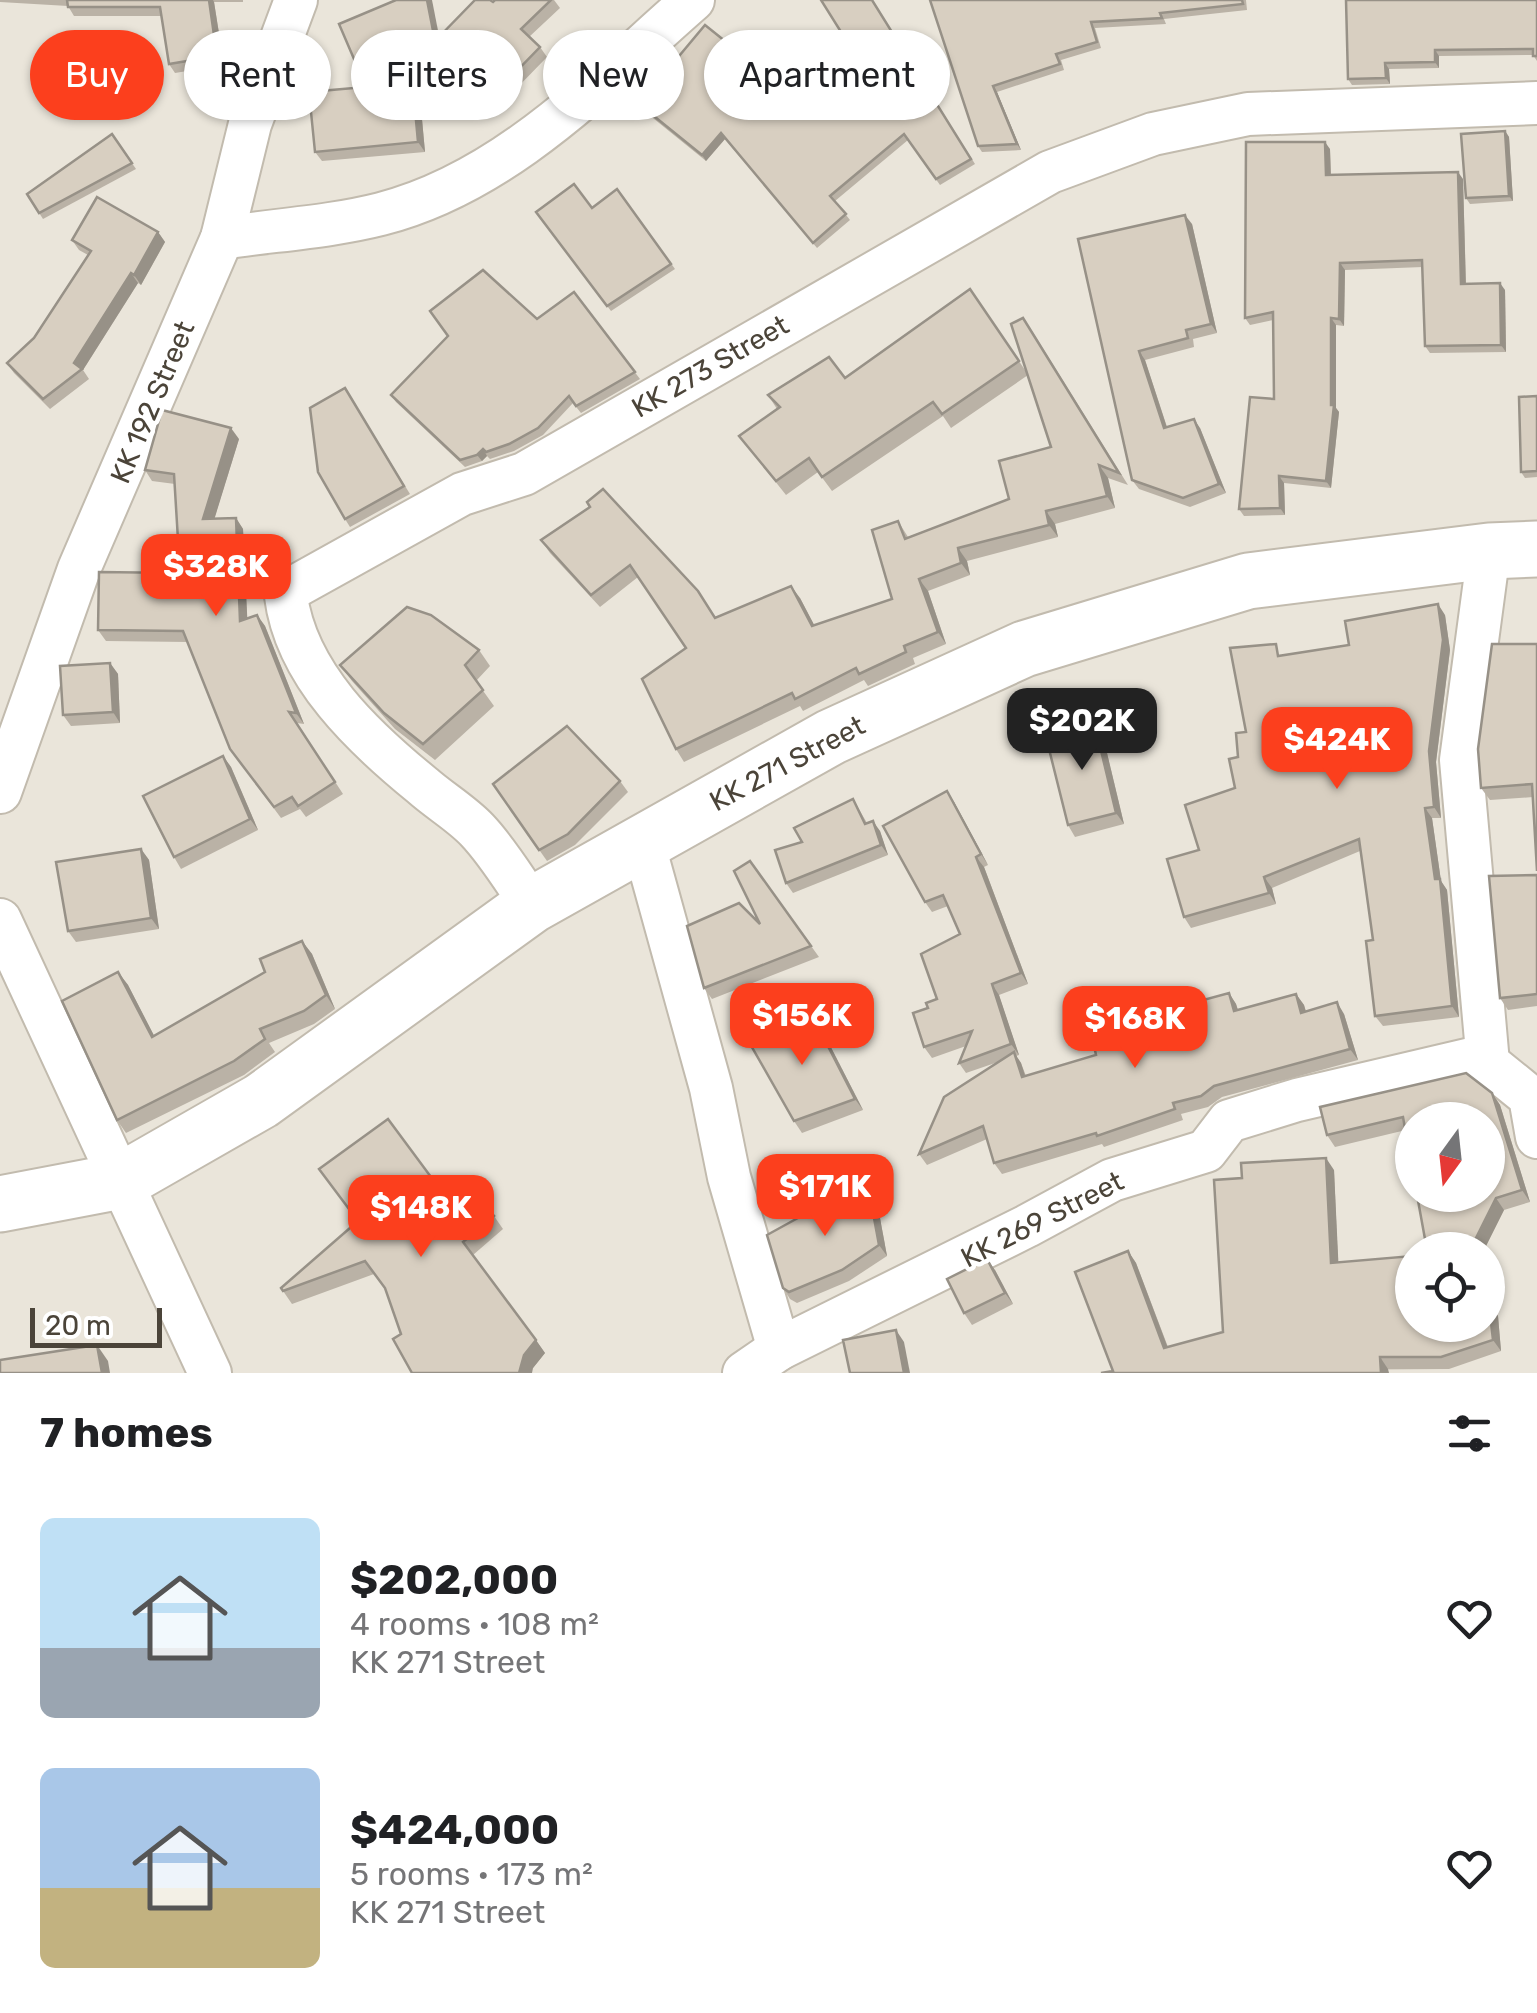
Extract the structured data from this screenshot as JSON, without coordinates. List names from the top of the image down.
{
  "streets": {
    "street": [
      "KK 273 Street",
      "KK 192 Street",
      "KK 271 Street",
      "KK 269 Street"
    ]
  },
  "crossings": [
    ["KK 273 Street", "KK 271 Street"]
  ],
  "scale_bar": "20 m",
  "north": "bottom",
  "page": {
    "chip": [
      "Buy",
      "Rent",
      "Filters",
      "New",
      "Apartment"
    ],
    "price": [
      "$328K",
      "$202K",
      "$424K",
      "$156K",
      "$168K",
      "$171K",
      "$148K"
    ],
    "scale": "20 m",
    "heading": "7 homes",
    "list": [
      {
        "name": "$202,000",
        "note": "4 rooms · 108 m² · KK 271 Street"
      },
      {
        "name": "$424,000",
        "note": "5 rooms · 173 m² · KK 271 Street"
      }
    ]
  }
}
